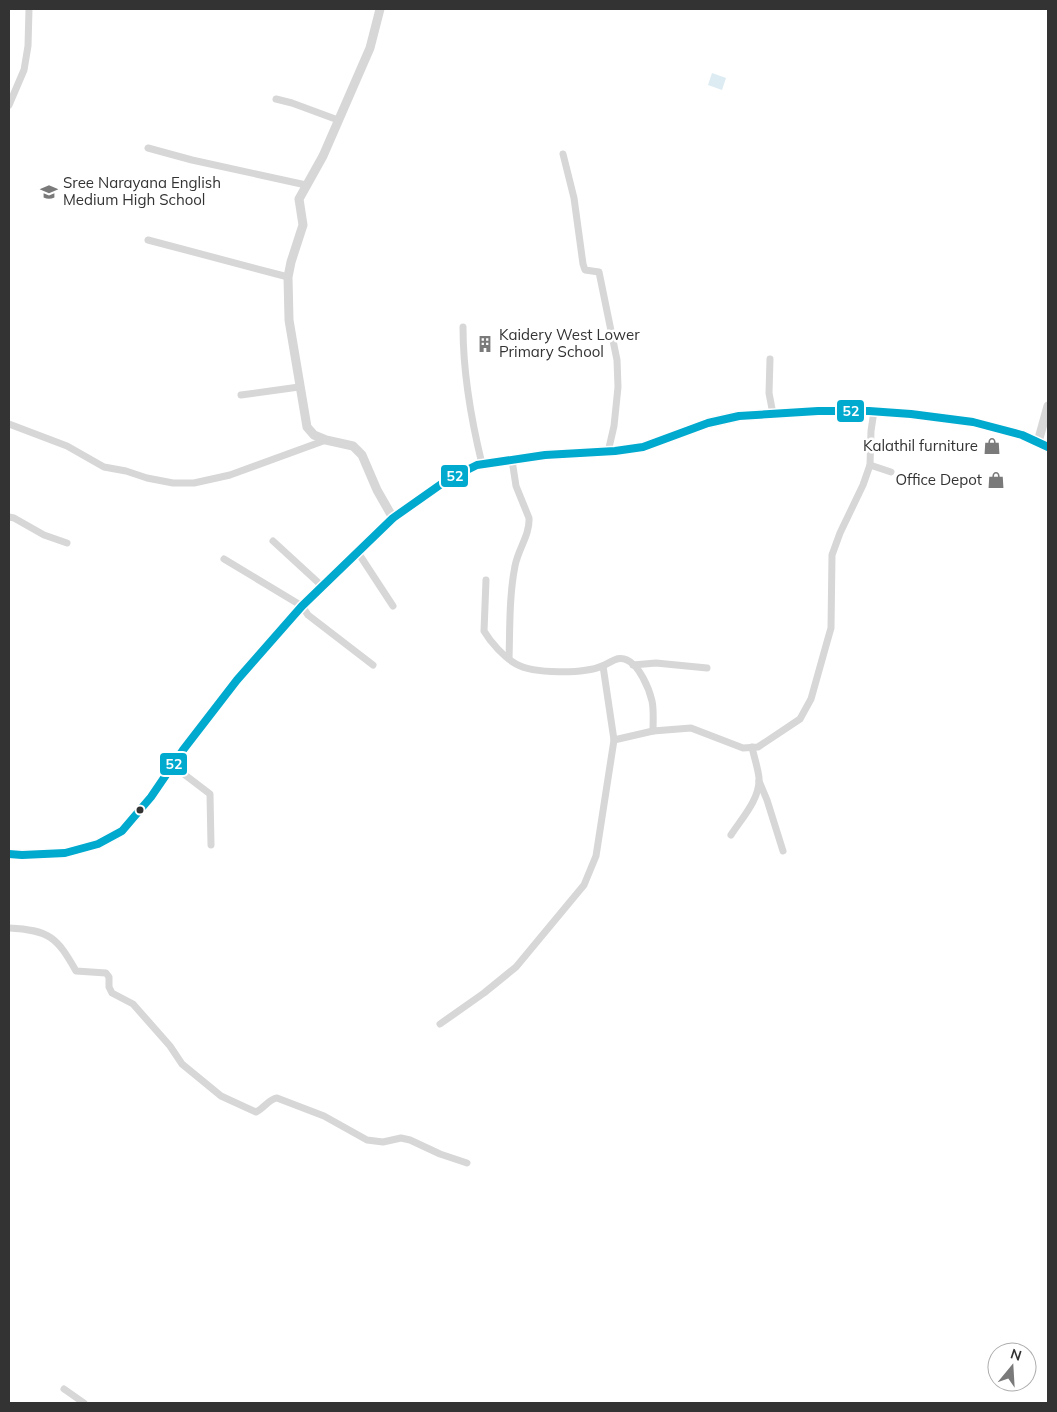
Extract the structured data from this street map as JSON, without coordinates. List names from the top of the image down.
{
  "places": {
    "school or university": ["Sree Narayana English Medium High School"],
    "building": ["Kaidery West Lower Primary School"],
    "shop": ["Kalathil furniture", "Office Depot"]
  },
  "lines": ["transit line 52"],
  "north": "top"
}
